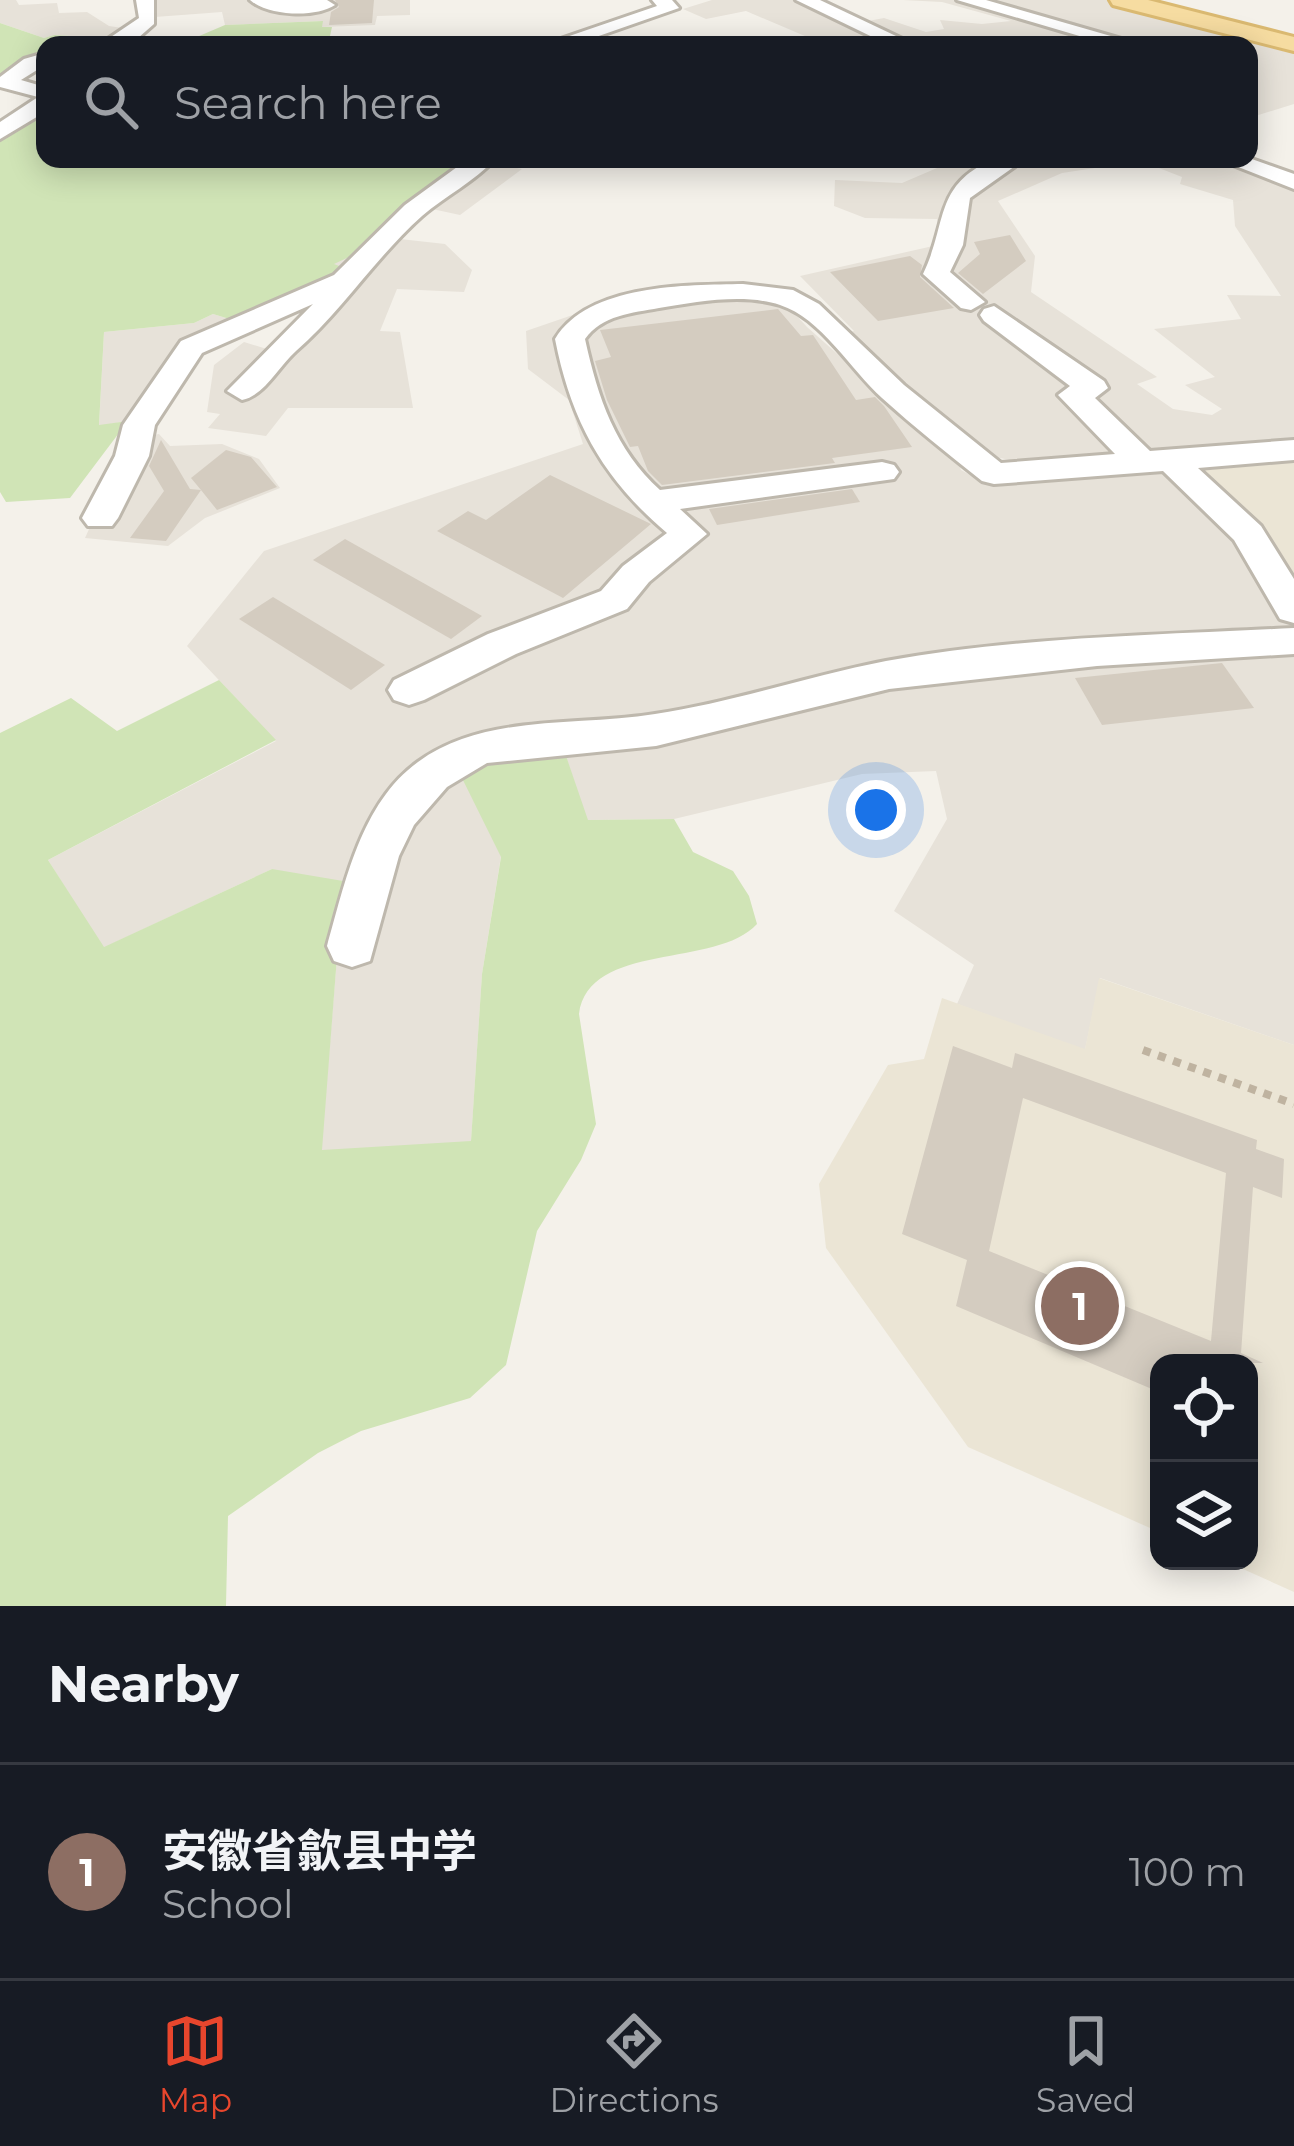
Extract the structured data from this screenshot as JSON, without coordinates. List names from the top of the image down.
{
  "page": {
    "search": "Search here",
    "pins": "1",
    "heading": "Nearby",
    "list": [
      {
        "mark": "1",
        "name": "安徽省歙县中学",
        "note": "School",
        "value": "100 m"
      }
    ],
    "nav": ["Map", "Directions", "Saved"]
  }
}
